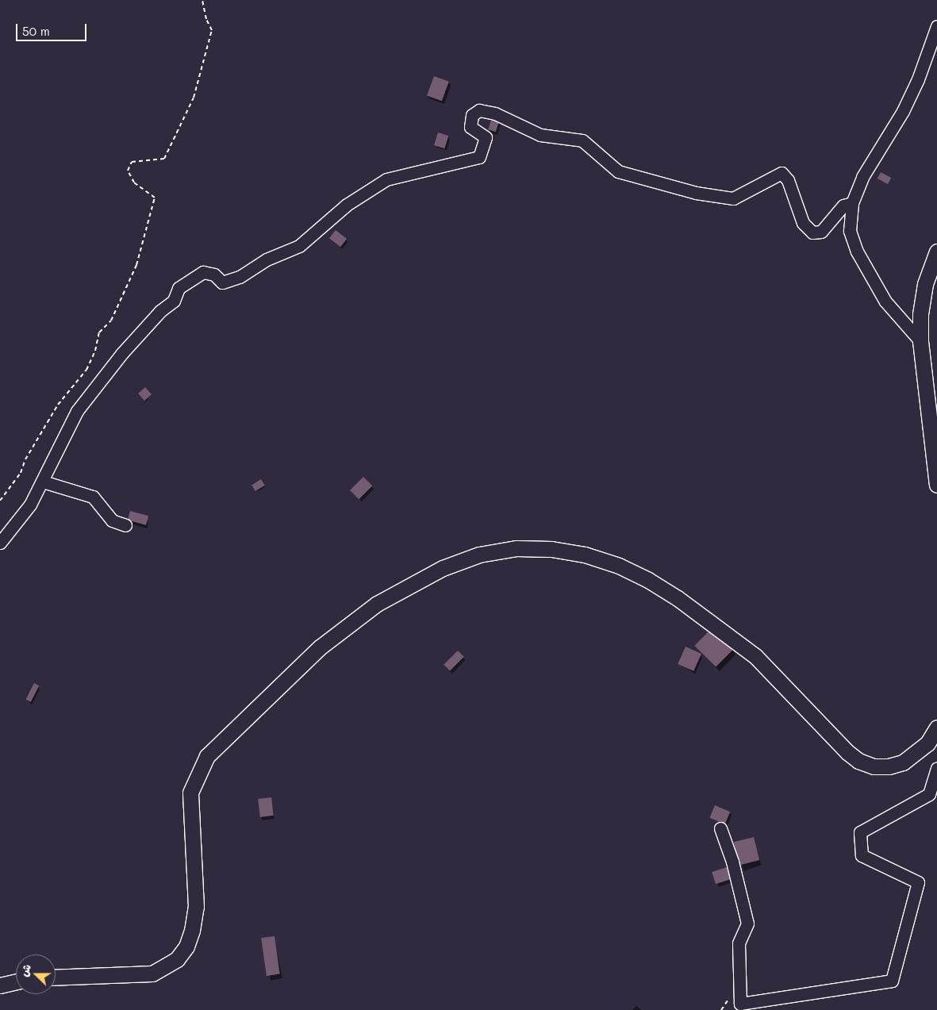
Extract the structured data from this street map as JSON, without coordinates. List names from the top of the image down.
{
  "scale_bar": "50 m",
  "north": "left"
}
